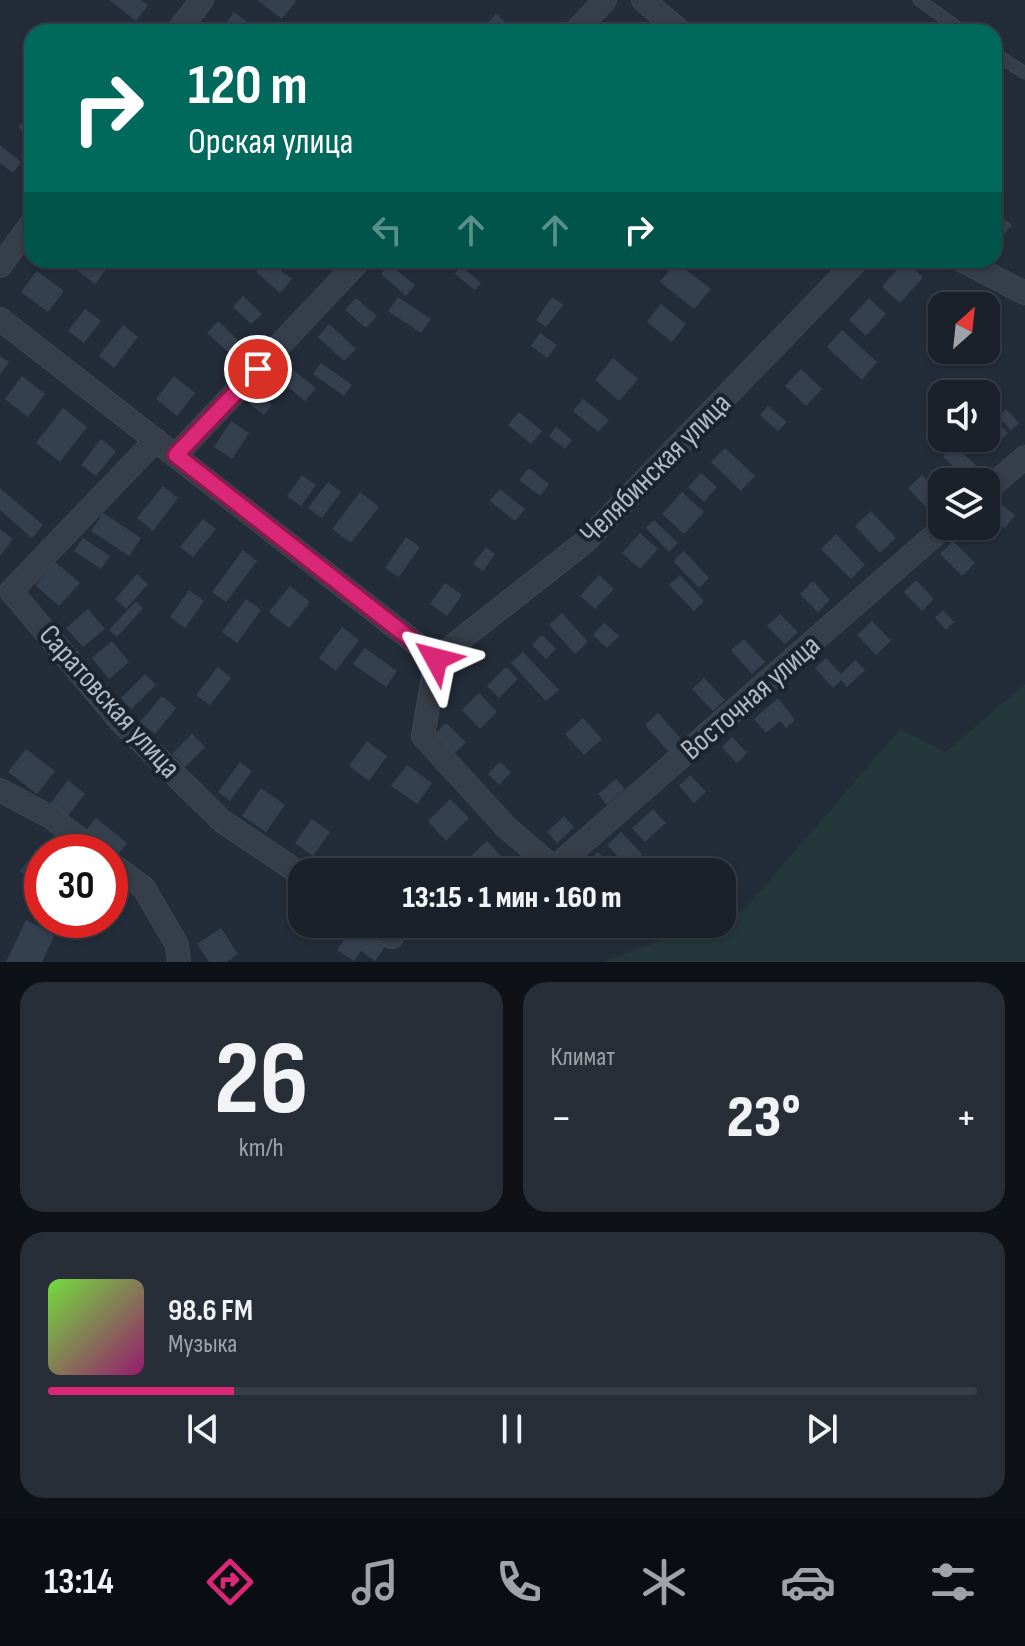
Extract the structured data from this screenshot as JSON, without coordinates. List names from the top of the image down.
{
  "streets": {
    "street": ["Челябинская улица", "Восточная улица", "Саратовская улица"]
  },
  "crossings": [
    ["Челябинская улица", "Восточная улица"]
  ],
  "north": "top right",
  "page": {
    "turn": ["120 m", "Орская улица"],
    "limit": "30",
    "trip": "13:15 · 1 мин · 160 m",
    "tile": [
      ["26", "km/h"],
      "Климат"
    ],
    "heat": ["−", "23°", "+"],
    "song": ["98.6 FM", "Музыка"],
    "tabs": "13:14"
  }
}
